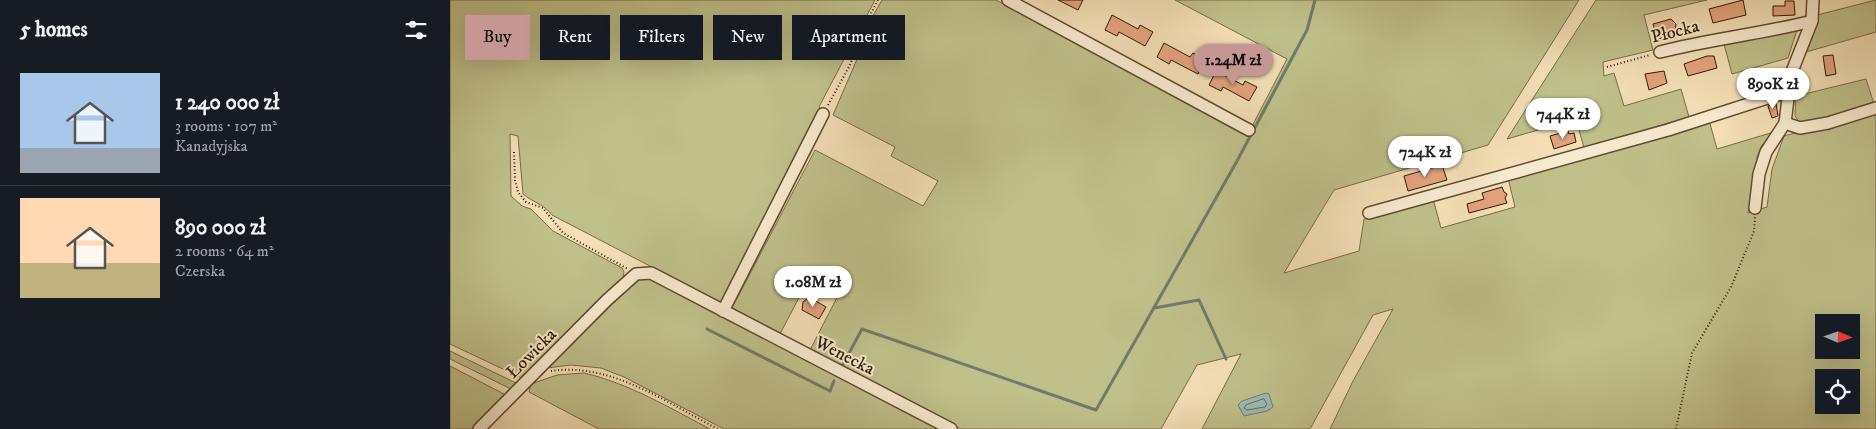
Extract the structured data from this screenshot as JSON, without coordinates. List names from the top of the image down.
{
  "streets": {
    "street": ["Płocka", "Łowicka", "Wenecka"]
  },
  "crossings": [
    ["Łowicka", "Wenecka"]
  ],
  "north": "right",
  "page": {
    "heading": "5 homes",
    "chip": [
      "Buy",
      "Rent",
      "Filters",
      "New",
      "Apartment"
    ],
    "price": [
      "1.24M zł",
      "890K zł",
      "744K zł",
      "724K zł",
      "1.08M zł"
    ],
    "list": [
      {
        "name": "1 240 000 zł",
        "note": "3 rooms · 107 m² · Kanadyjska"
      },
      {
        "name": "890 000 zł",
        "note": "2 rooms · 64 m² · Czerska"
      }
    ]
  }
}
